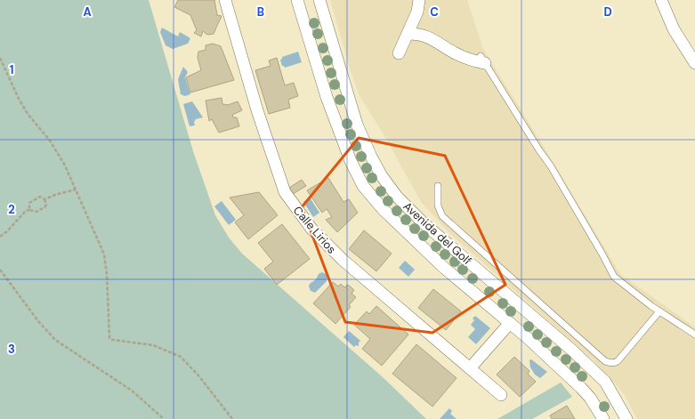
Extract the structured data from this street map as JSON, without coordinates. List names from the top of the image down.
{
  "streets": {
    "street": ["Calle Lirios", "Avenida del Golf"]
  },
  "grid": {
    "columns": [
      "A",
      "B",
      "C",
      "D"
    ],
    "rows": ["1", "2", "3"]
  }
}
